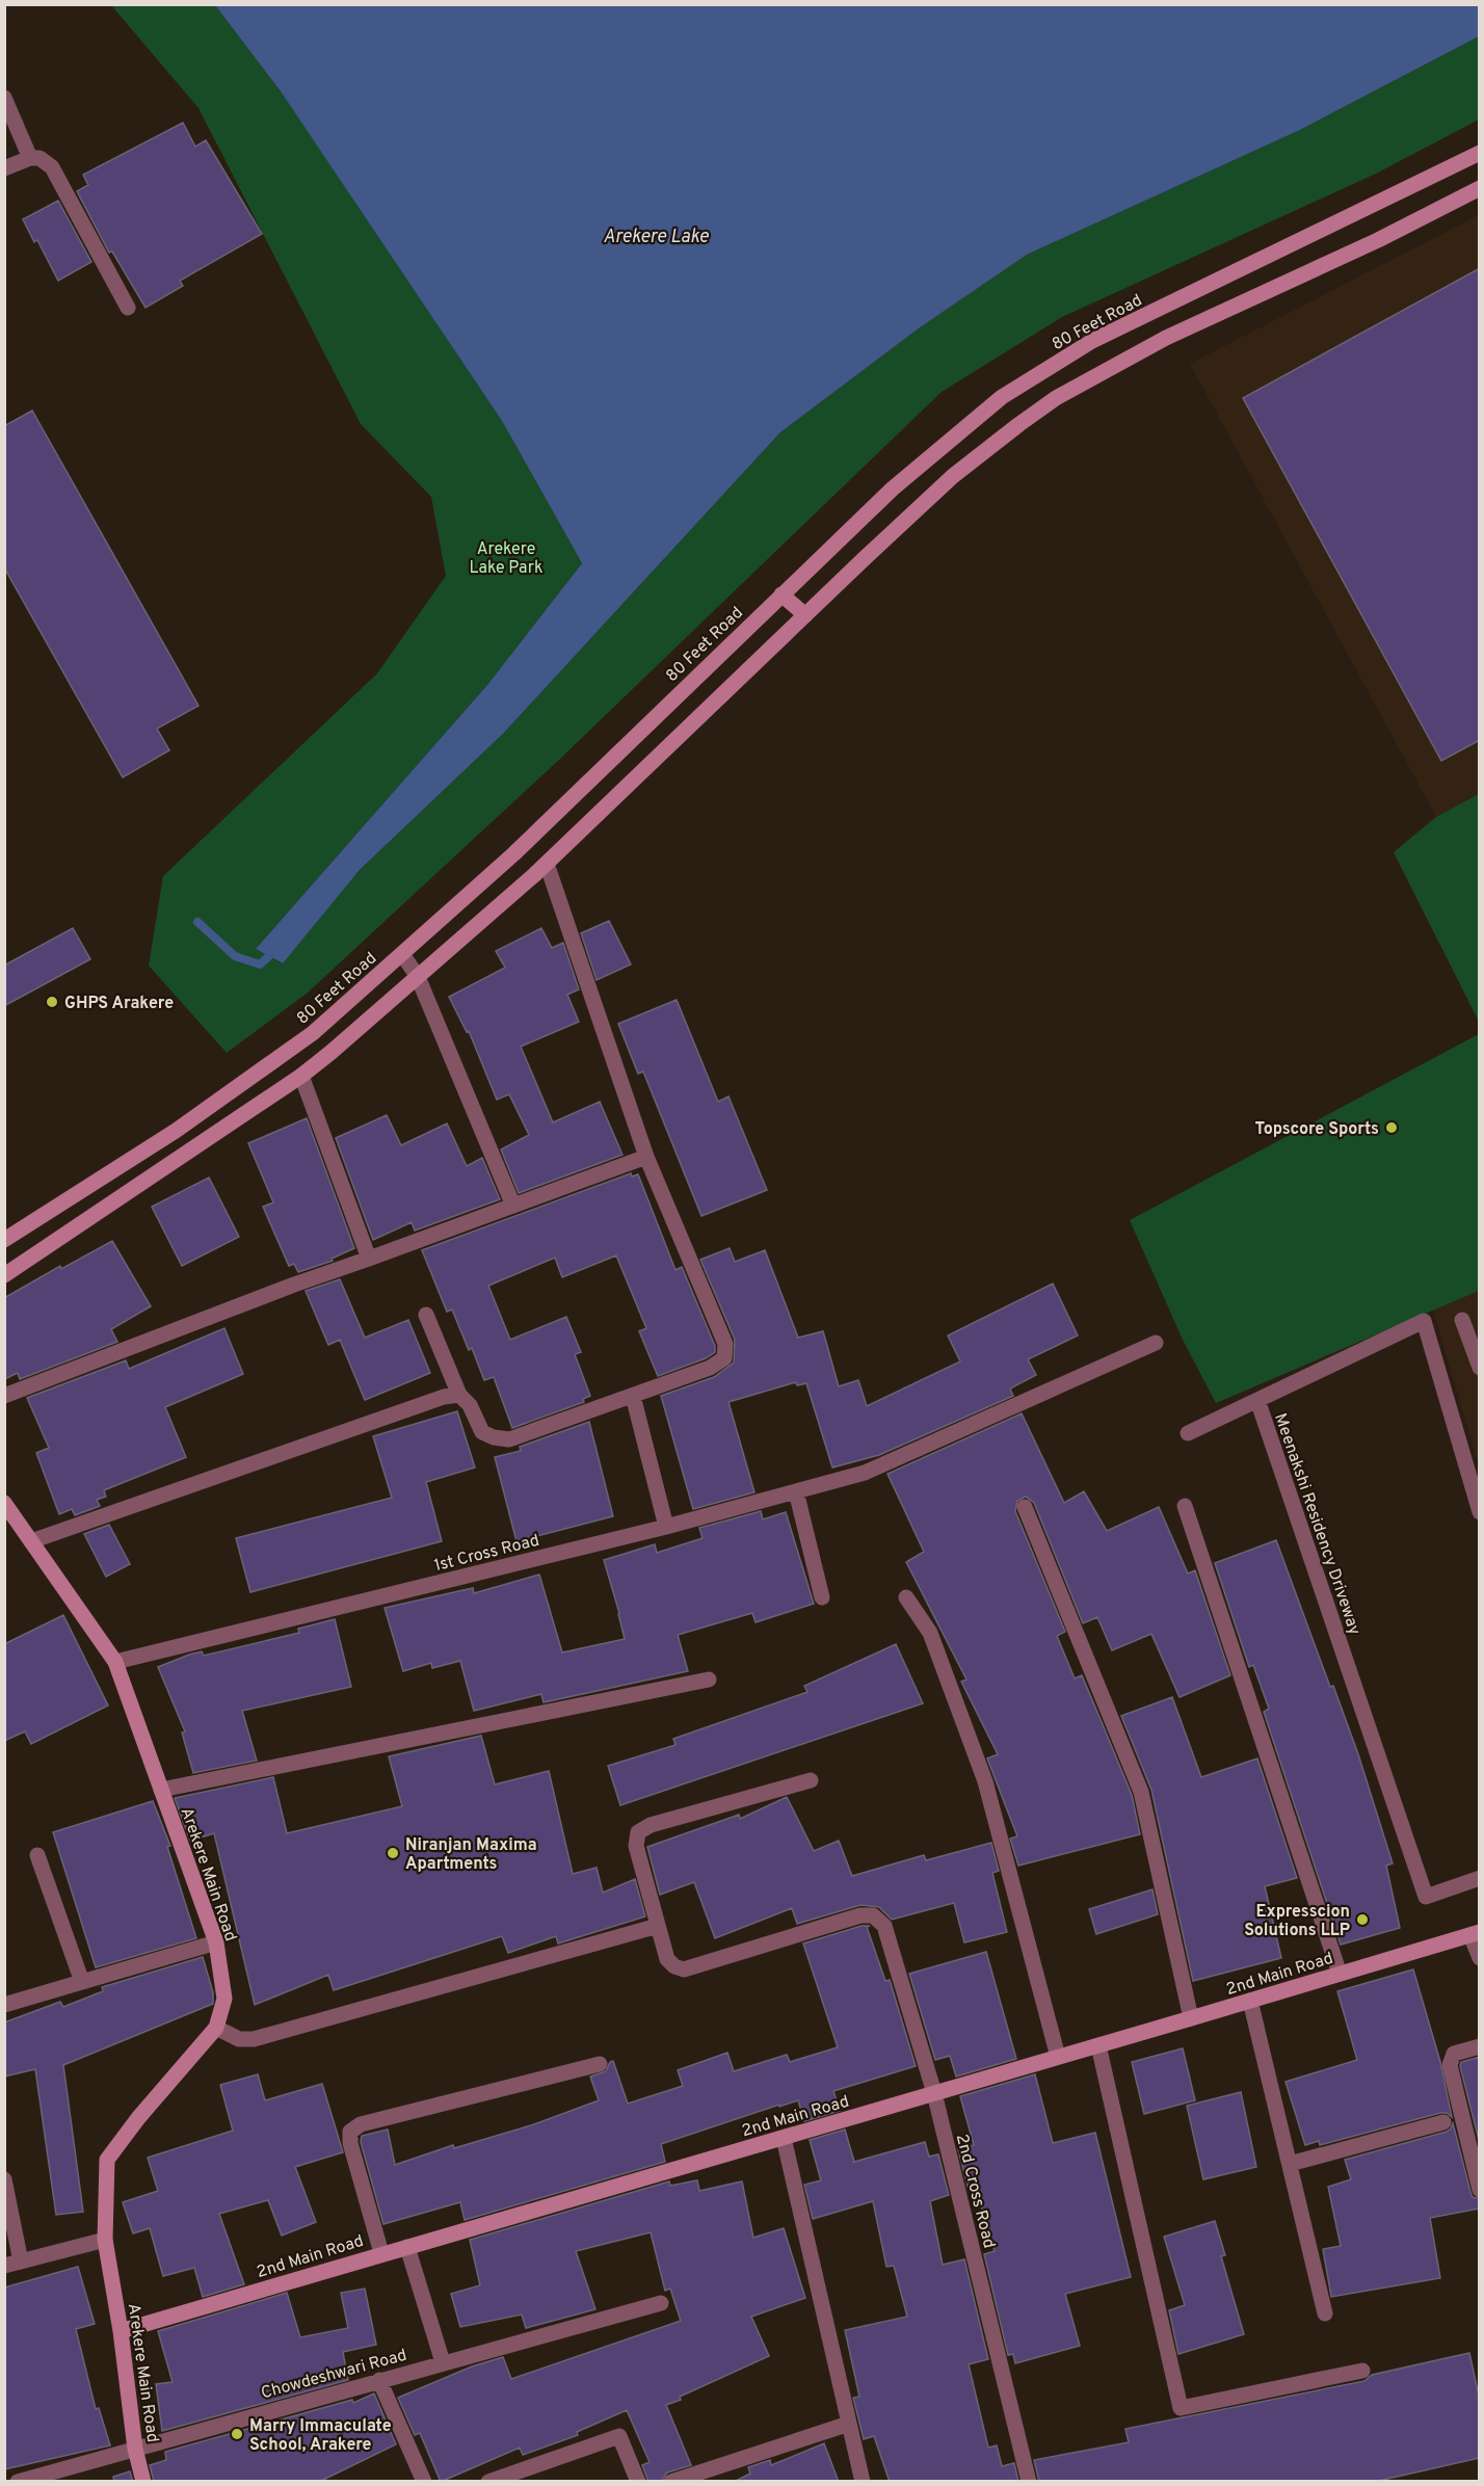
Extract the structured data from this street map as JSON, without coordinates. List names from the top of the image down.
{
  "streets": {
    "main road": ["80 Feet Road", "Arekere Main Road", "2nd Main Road"],
    "street": [
      "Meenakshi Residency Driveway",
      "1st Cross Road",
      "2nd Cross Road",
      "Chowdeshwari Road"
    ]
  },
  "crossings": [
    ["1st Cross Road", "Arekere Main Road"],
    ["Arekere Main Road", "2nd Main Road"],
    ["Arekere Main Road", "Chowdeshwari Road"],
    ["2nd Main Road", "2nd Cross Road"]
  ],
  "water": ["Arekere Lake"],
  "parks": ["Arekere Lake Park"],
  "places": [
    "GHPS Arakere",
    "Topscore Sports",
    "Niranjan Maxima Apartments",
    "Expresscion Solutions LLP",
    "Marry Immaculate School, Arakere"
  ]
}
